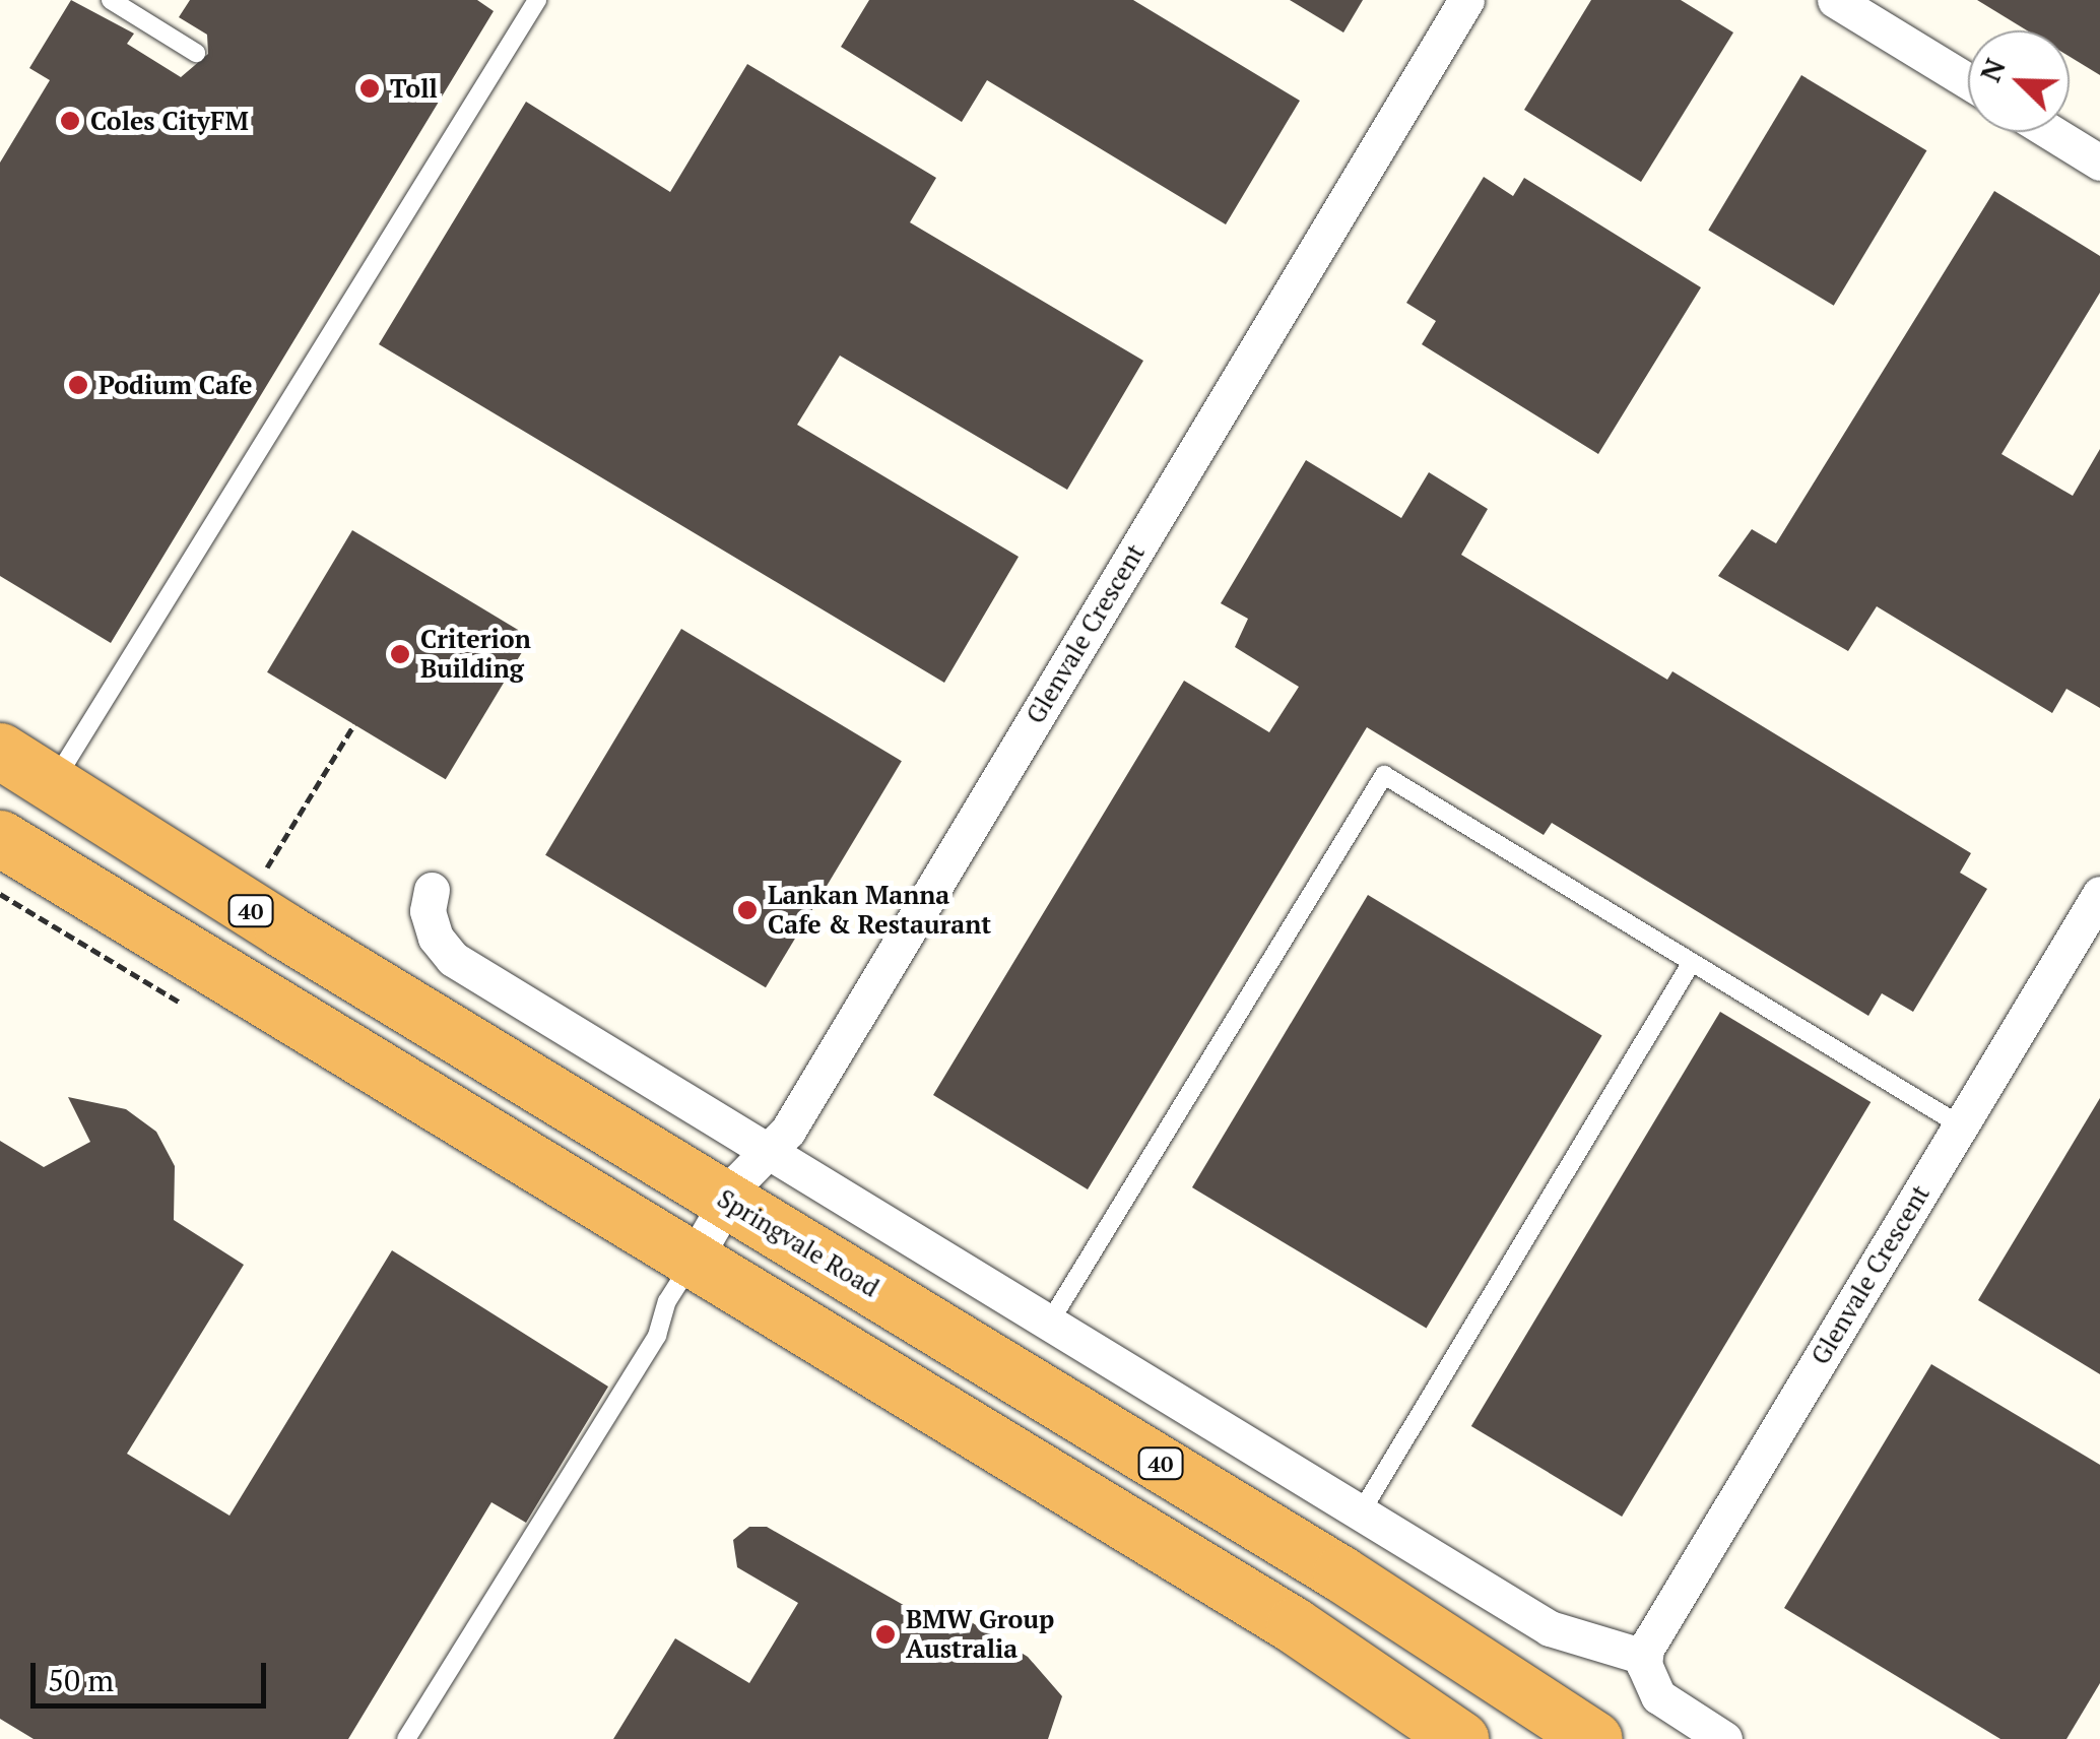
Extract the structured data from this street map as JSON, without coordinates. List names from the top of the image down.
{
  "streets": {
    "highway": ["40", "Springvale Road"],
    "street": ["Glenvale Crescent"]
  },
  "crossings": [
    ["Glenvale Crescent", "Springvale Road"]
  ],
  "places": [
    "Toll",
    "Coles CityFM",
    "Podium Cafe",
    "Criterion Building",
    "Lankan Manna Cafe & Restaurant",
    "BMW Group Australia"
  ],
  "scale_bar": "50 m",
  "north": "top left"
}
